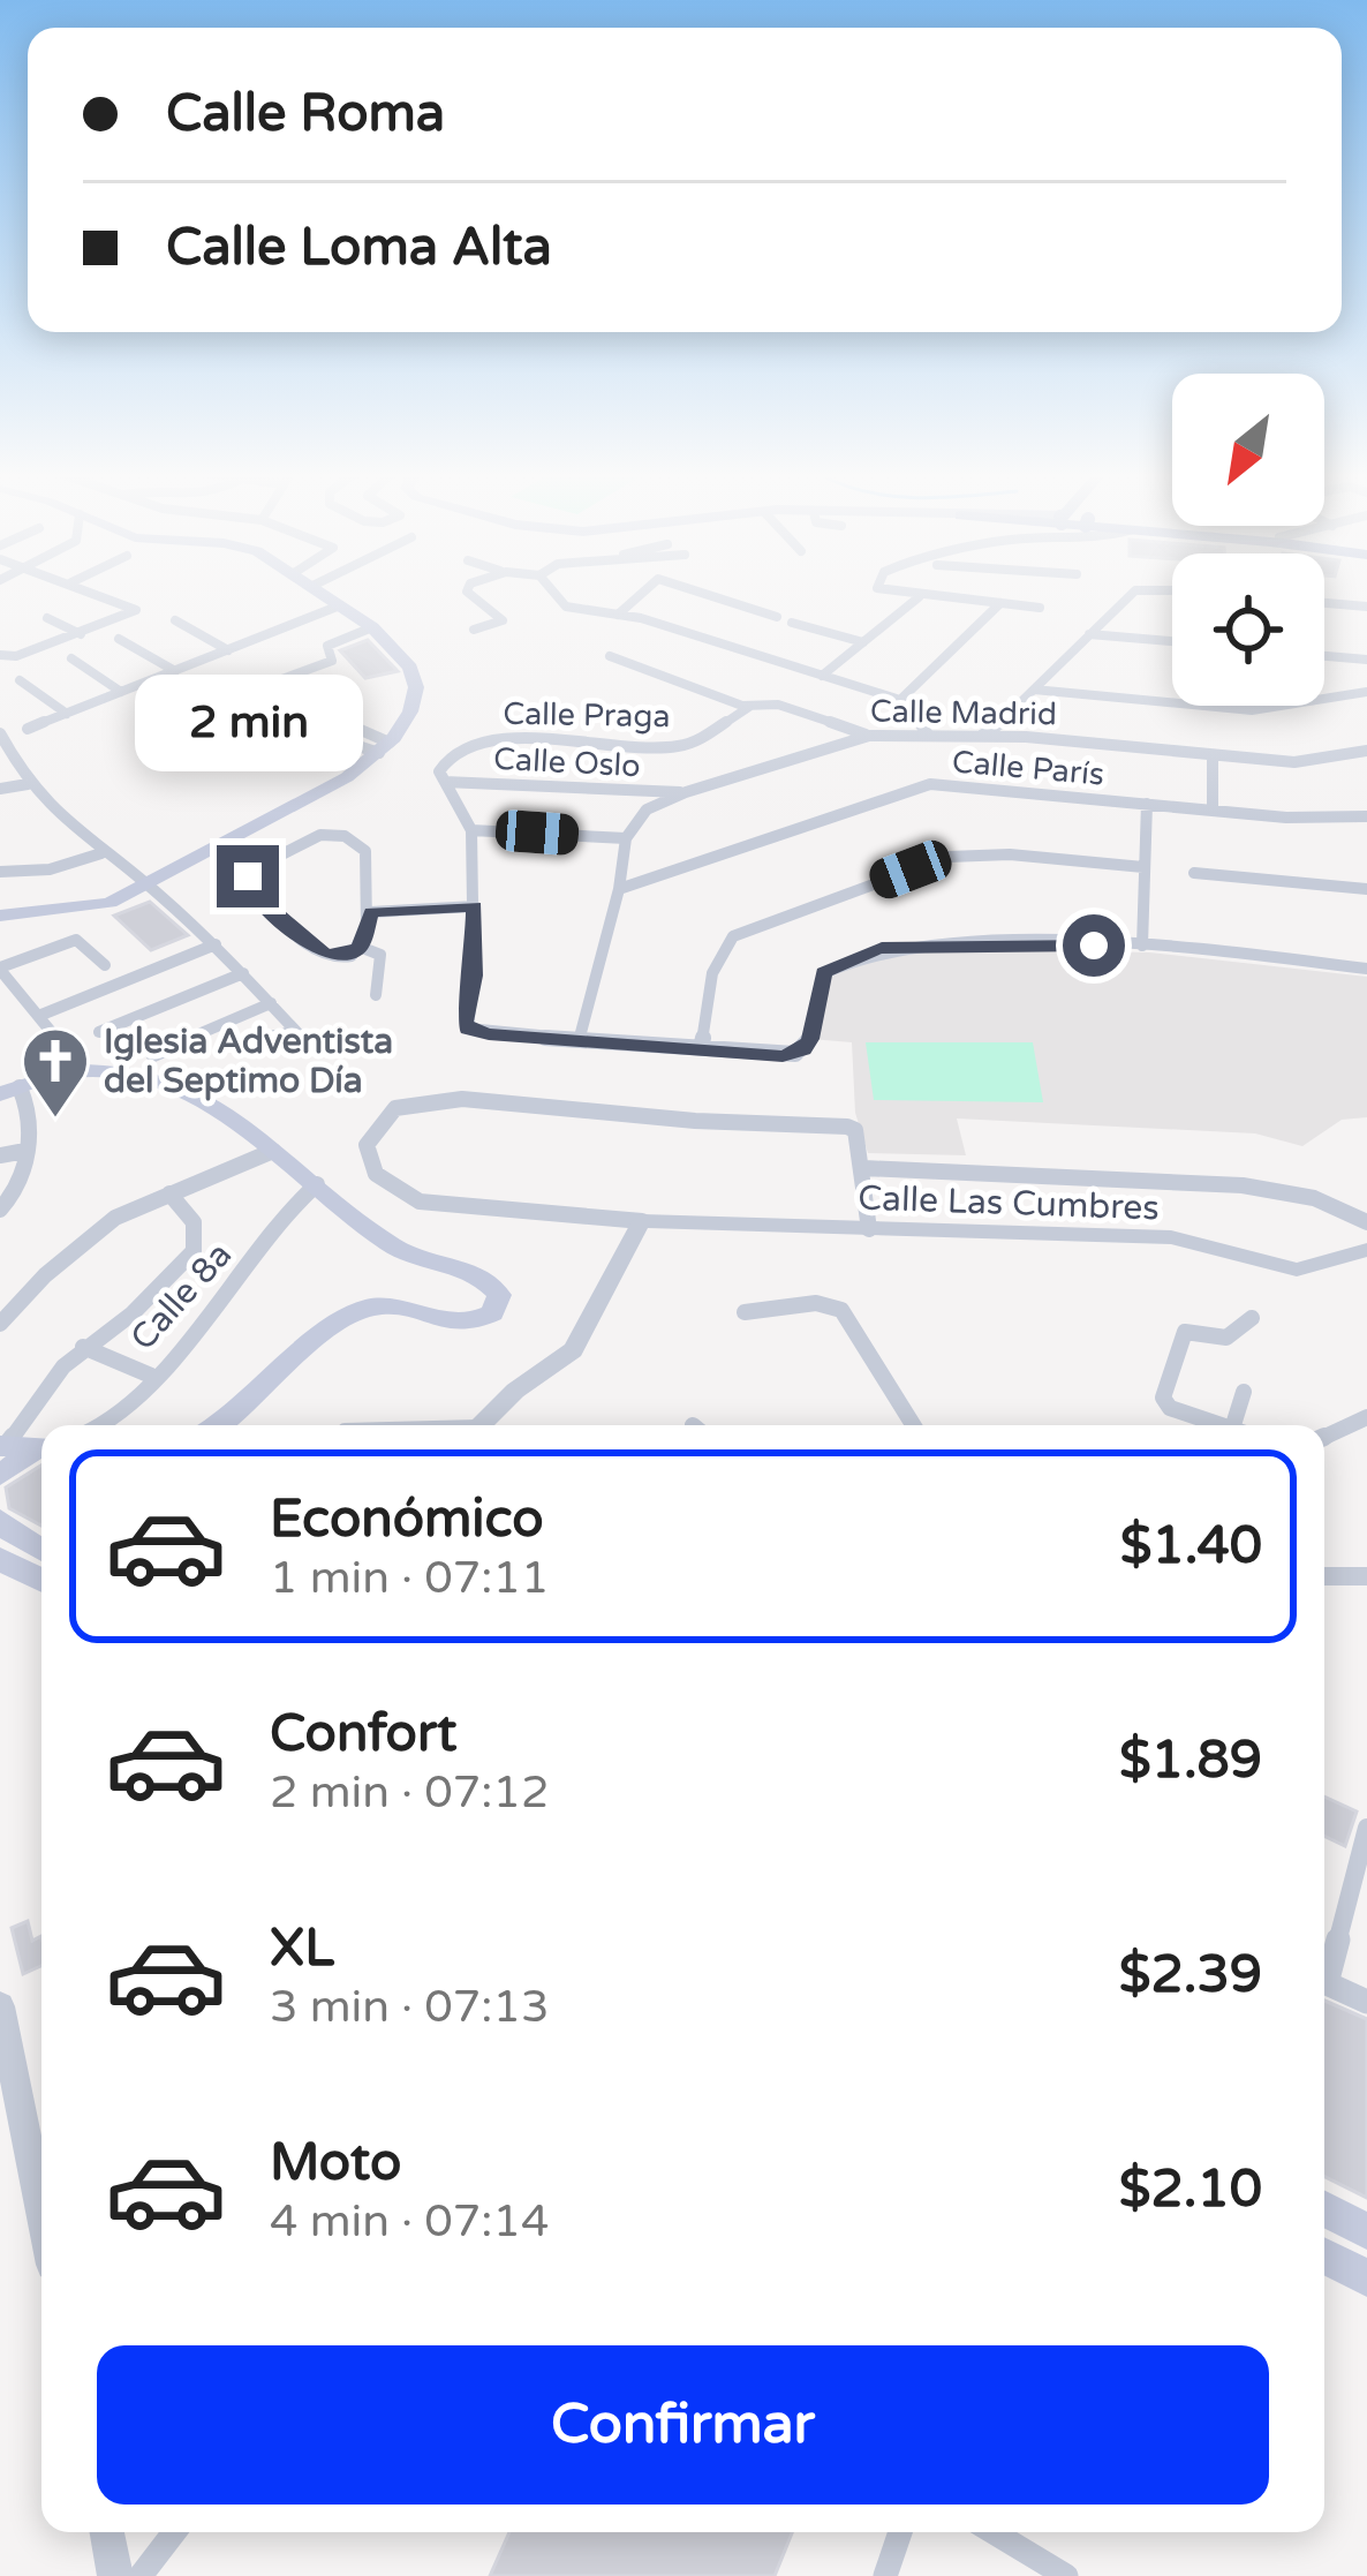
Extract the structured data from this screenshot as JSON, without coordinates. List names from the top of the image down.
{
  "streets": {
    "street": [
      "Calle Madrid",
      "Calle Praga",
      "Calle Oslo",
      "Calle París",
      "Calle Las Cumbres",
      "Calle 8a"
    ]
  },
  "crossings": [
    ["Calle Madrid", "Calle Oslo"],
    ["Calle Praga", "Calle Oslo"]
  ],
  "places": {
    "church": ["Iglesia Adventista del Septimo Día"]
  },
  "north": "bottom left",
  "page": {
    "banner": ["Calle Roma", "Calle Loma Alta"],
    "bubble": "2 min",
    "list": [
      {
        "name": "Económico",
        "note": "1 min · 07:11",
        "value": "$1.40"
      },
      {
        "name": "Confort",
        "note": "2 min · 07:12",
        "value": "$1.89"
      },
      {
        "name": "XL",
        "note": "3 min · 07:13",
        "value": "$2.39"
      },
      {
        "name": "Moto",
        "note": "4 min · 07:14",
        "value": "$2.10"
      }
    ],
    "buttons": "Confirmar"
  }
}
